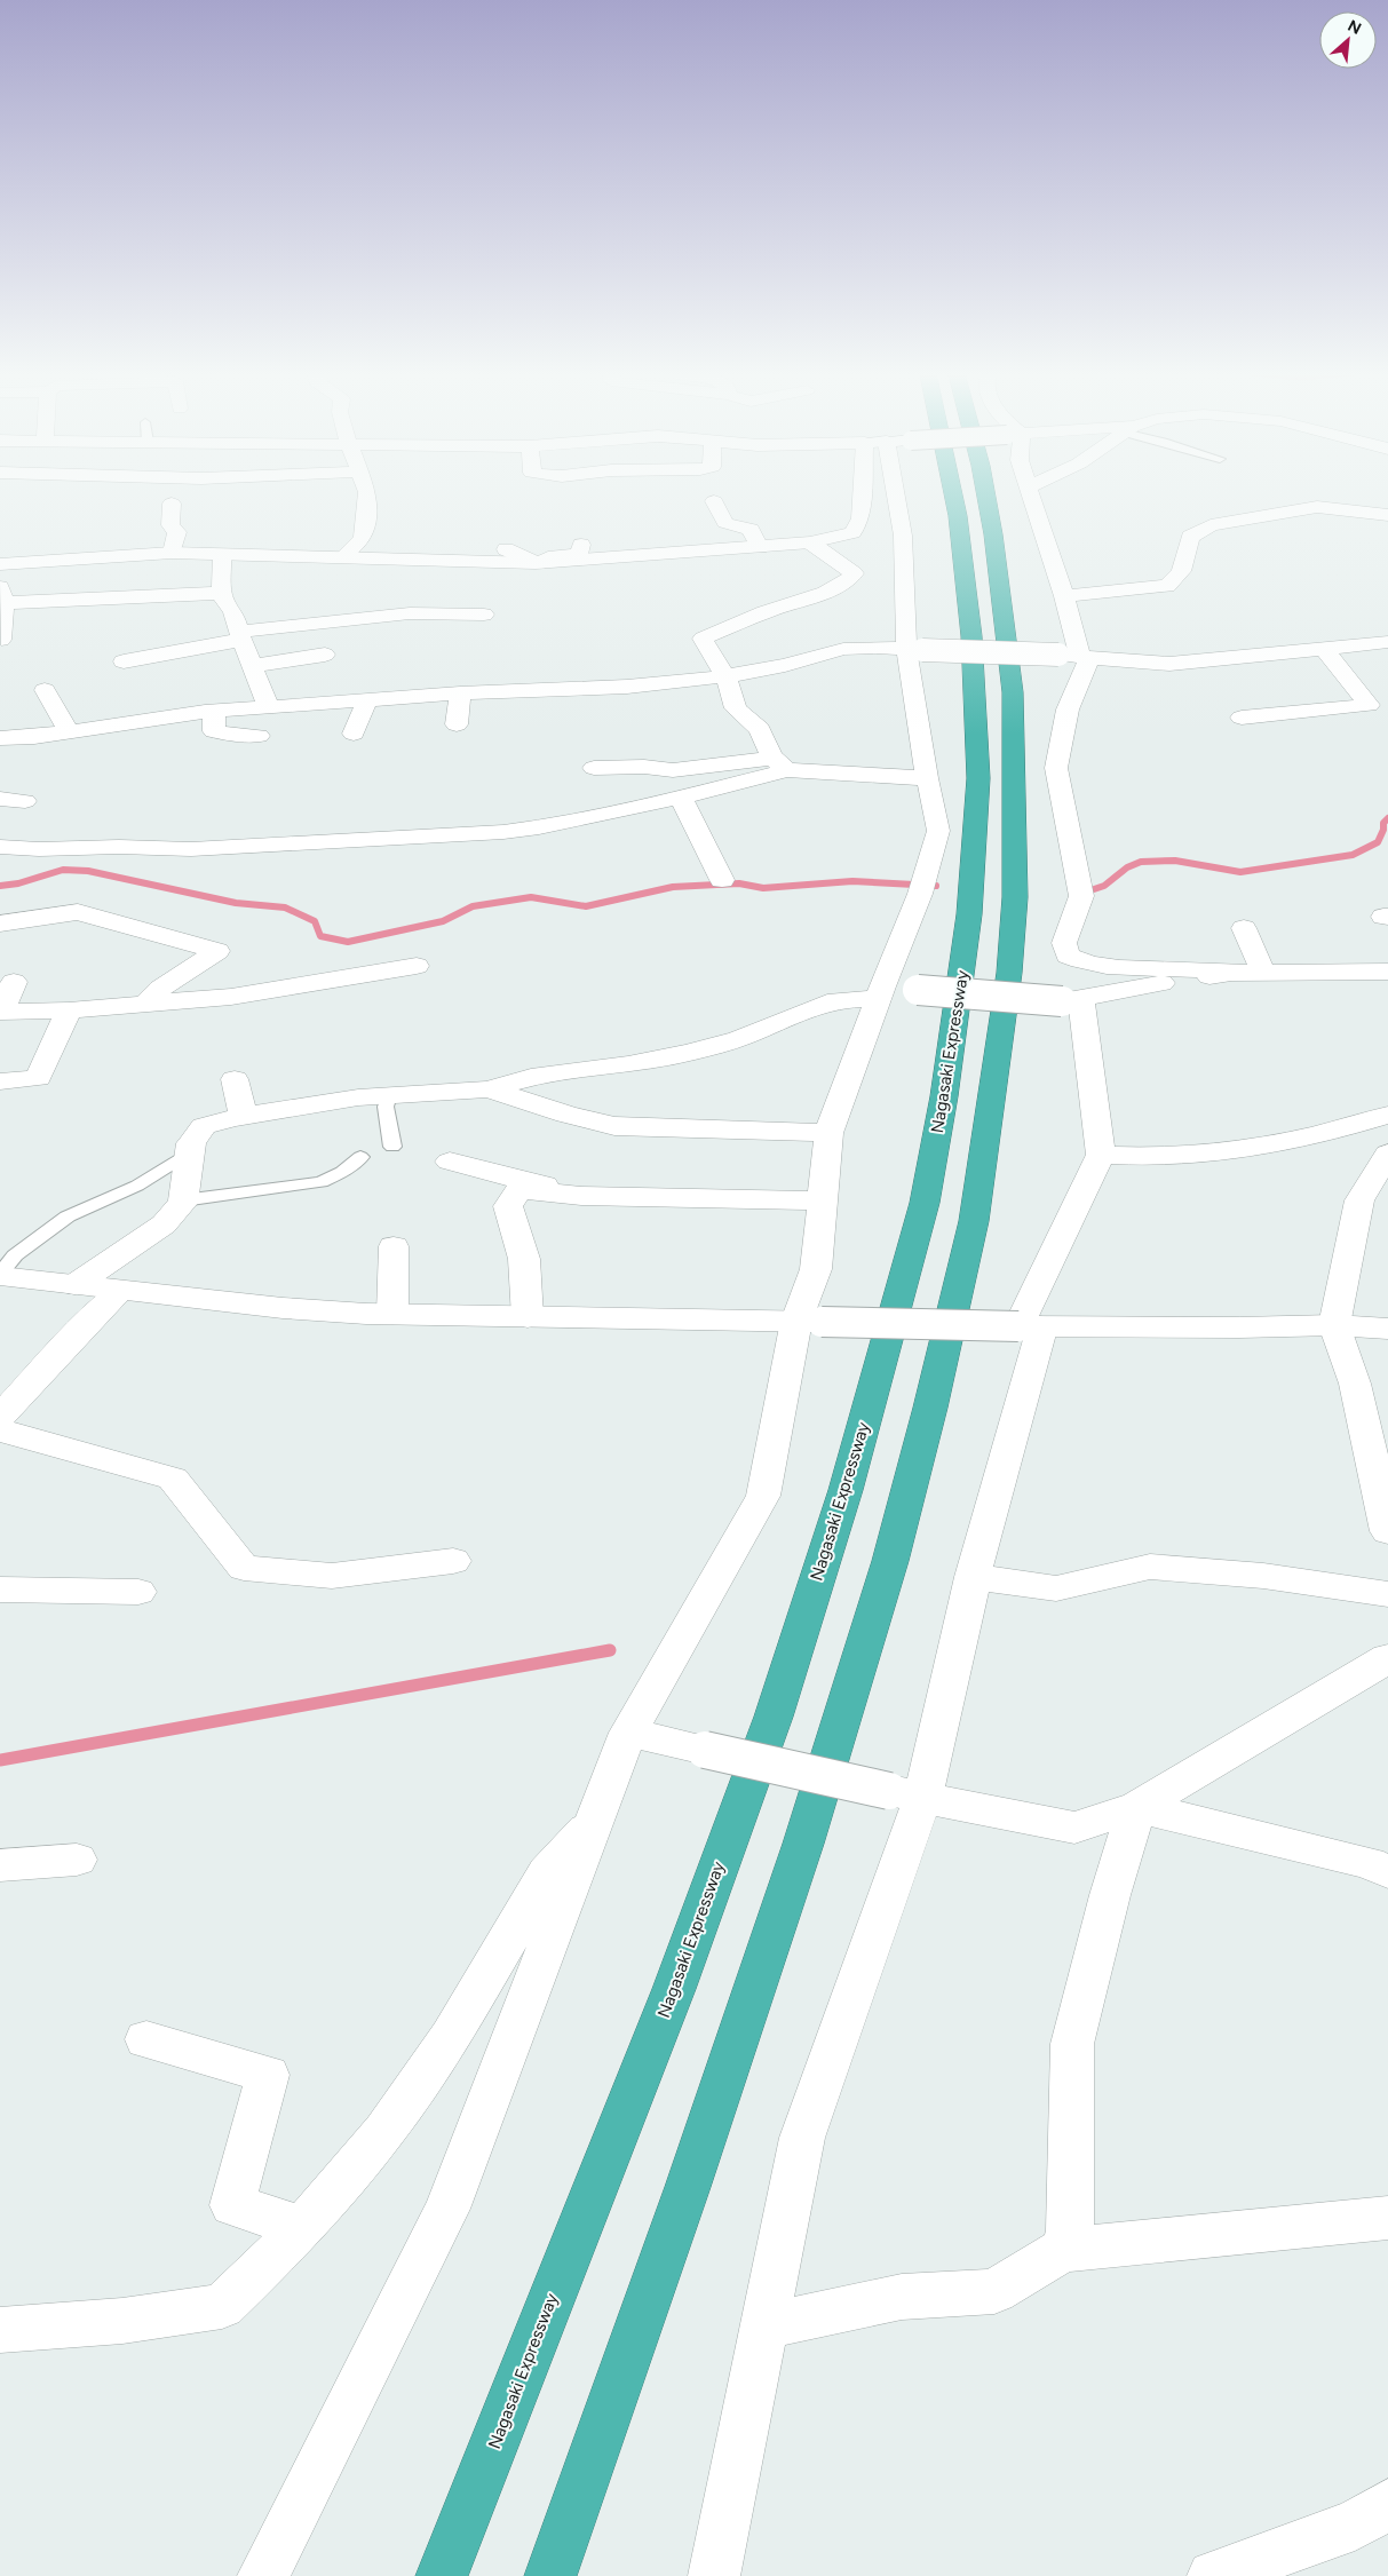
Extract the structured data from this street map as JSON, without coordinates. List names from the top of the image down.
{
  "streets": {
    "highway": ["Nagasaki Expressway"]
  },
  "north": "top right"
}
